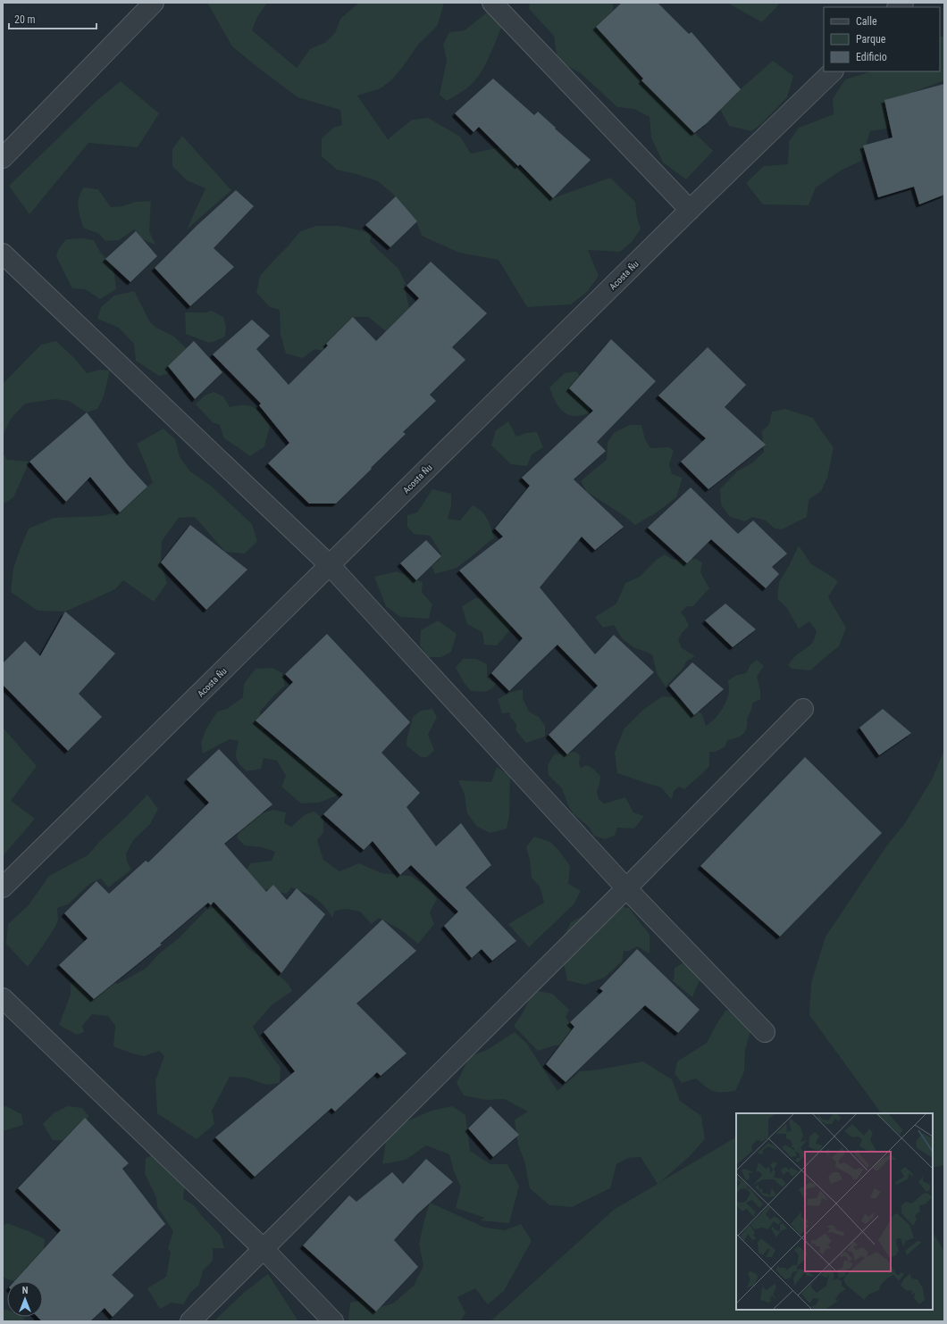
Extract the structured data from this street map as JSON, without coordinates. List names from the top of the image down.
{
  "streets": {
    "street": ["Acosta Ñu"]
  },
  "legend": ["Calle", "Parque", "Edificio"],
  "scale_bar": "20 m",
  "north": "top"
}
